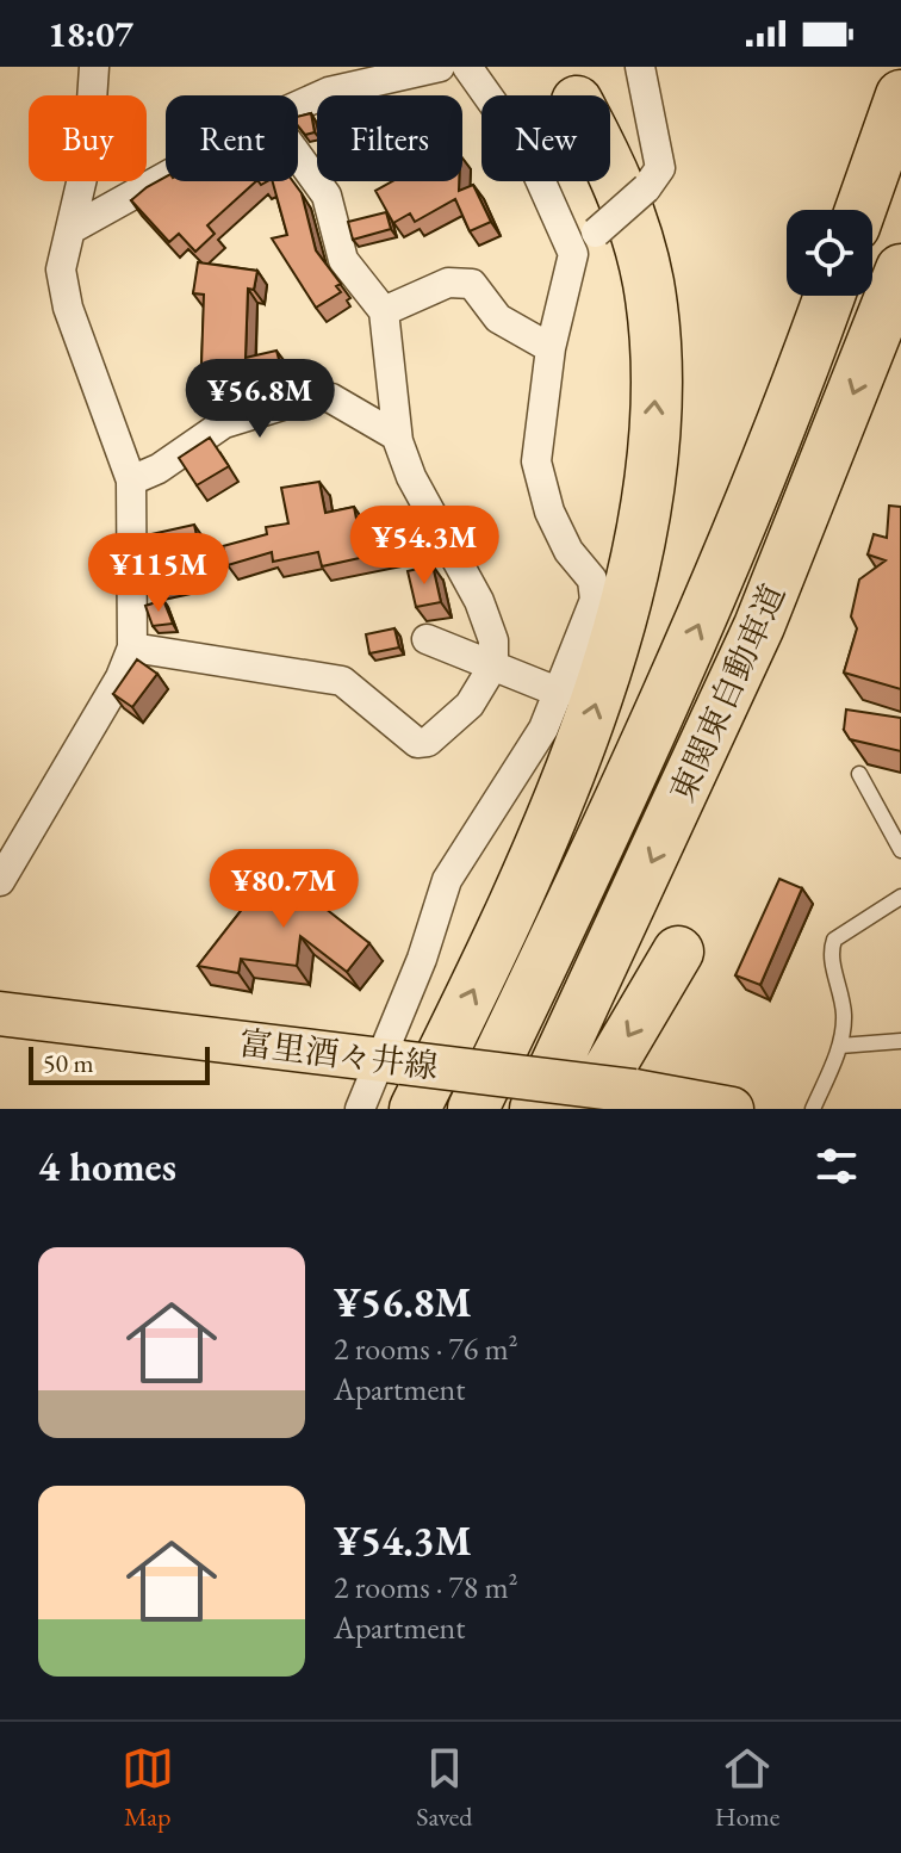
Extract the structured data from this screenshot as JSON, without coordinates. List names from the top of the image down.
{
  "streets": {
    "highway": ["東関東自動車道"],
    "main road": ["富里酒々井線"]
  },
  "scale_bar": "50 m",
  "page": {
    "status": "18:07",
    "chip": [
      "Buy",
      "Rent",
      "Filters",
      "New"
    ],
    "price": [
      "¥56.8M",
      "¥54.3M",
      "¥115M",
      "¥80.7M"
    ],
    "scale": "50 m",
    "heading": "4 homes",
    "list": [
      {
        "name": "¥56.8M",
        "note": "2 rooms · 76 m² · Apartment"
      },
      {
        "name": "¥54.3M",
        "note": "2 rooms · 78 m² · Apartment"
      }
    ],
    "tabs": ["Map", "Saved", "Home"]
  }
}
